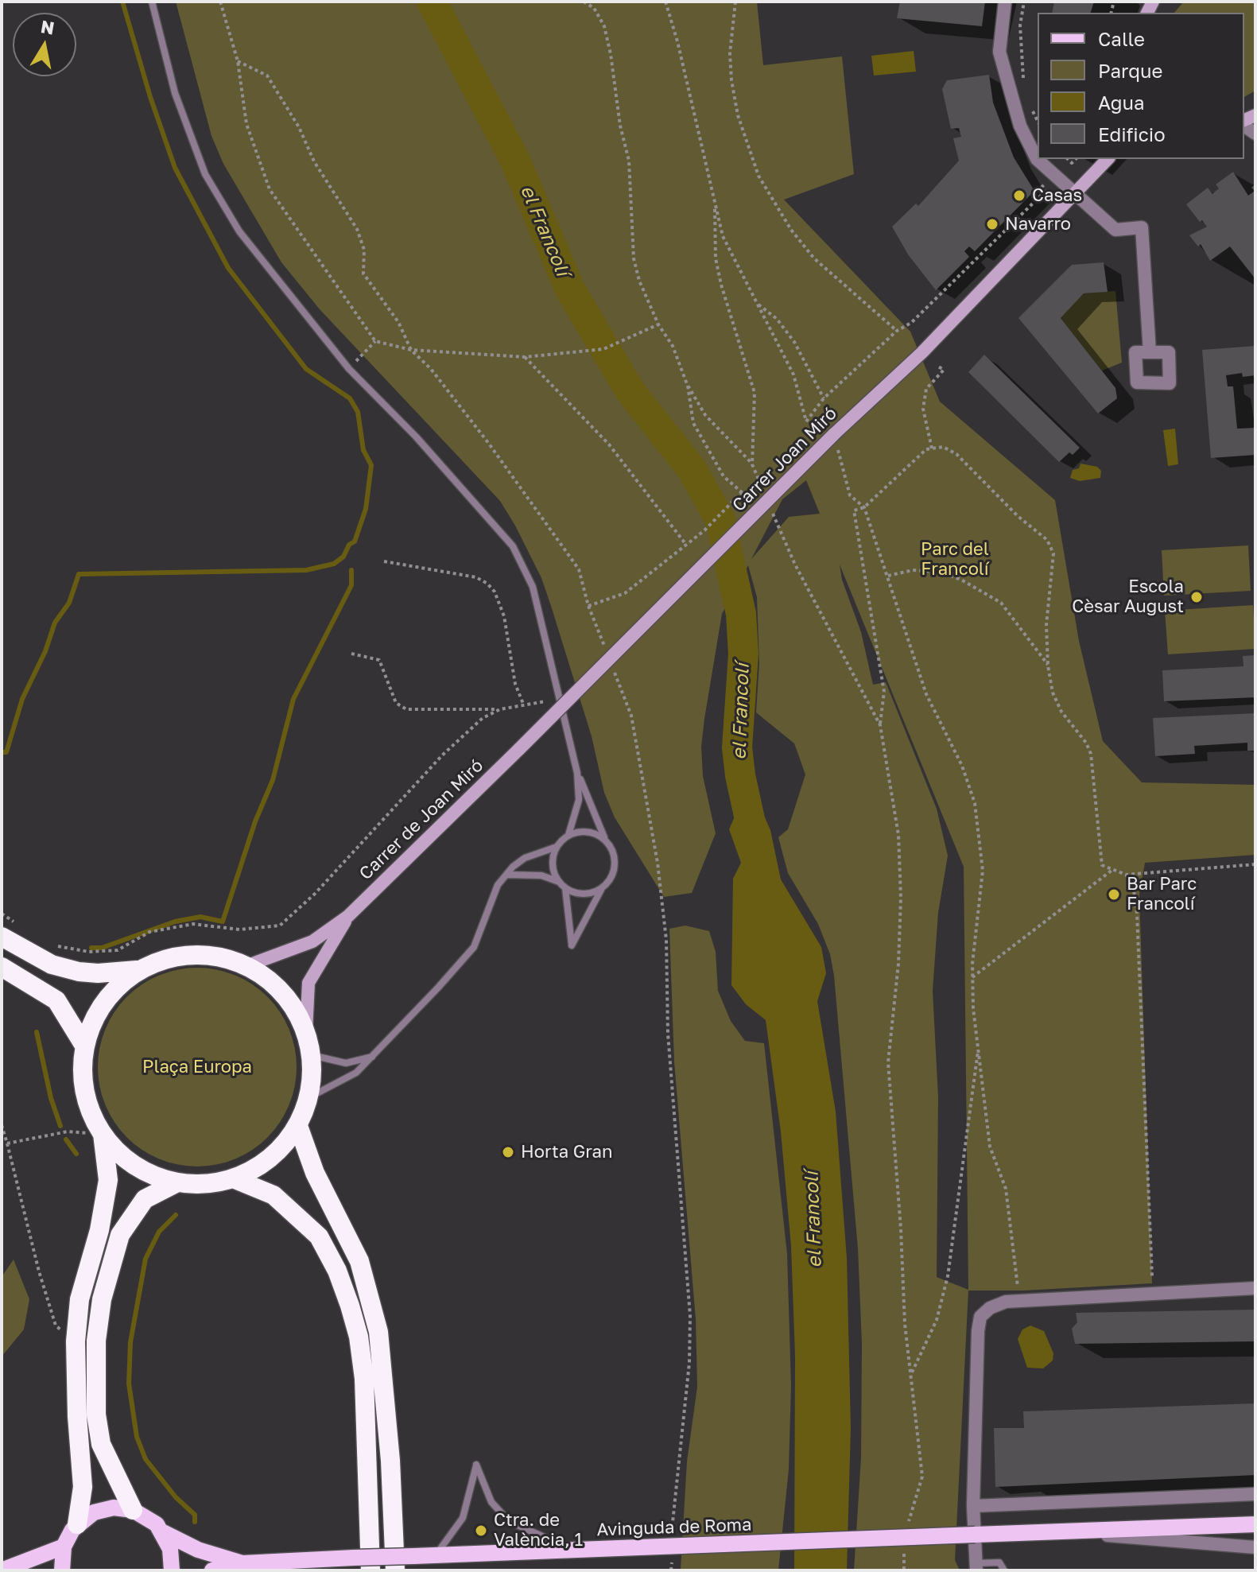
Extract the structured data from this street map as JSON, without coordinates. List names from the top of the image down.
{
  "streets": {
    "main road": ["Avinguda de Roma"],
    "street": ["Carrer Joan Miró", "Carrer de Joan Miró"]
  },
  "crossings": [
    ["Carrer Joan Miró", "Carrer de Joan Miró"]
  ],
  "water": ["el Francolí"],
  "parks": ["Parc del Francolí", "Plaça Europa"],
  "places": [
    "Casas",
    "Navarro",
    "Escola Cèsar August",
    "Bar Parc Francolí",
    "Horta Gran",
    "Ctra. de València, 1"
  ],
  "legend": [
    "Calle",
    "Parque",
    "Agua",
    "Edificio"
  ],
  "north": "top"
}
